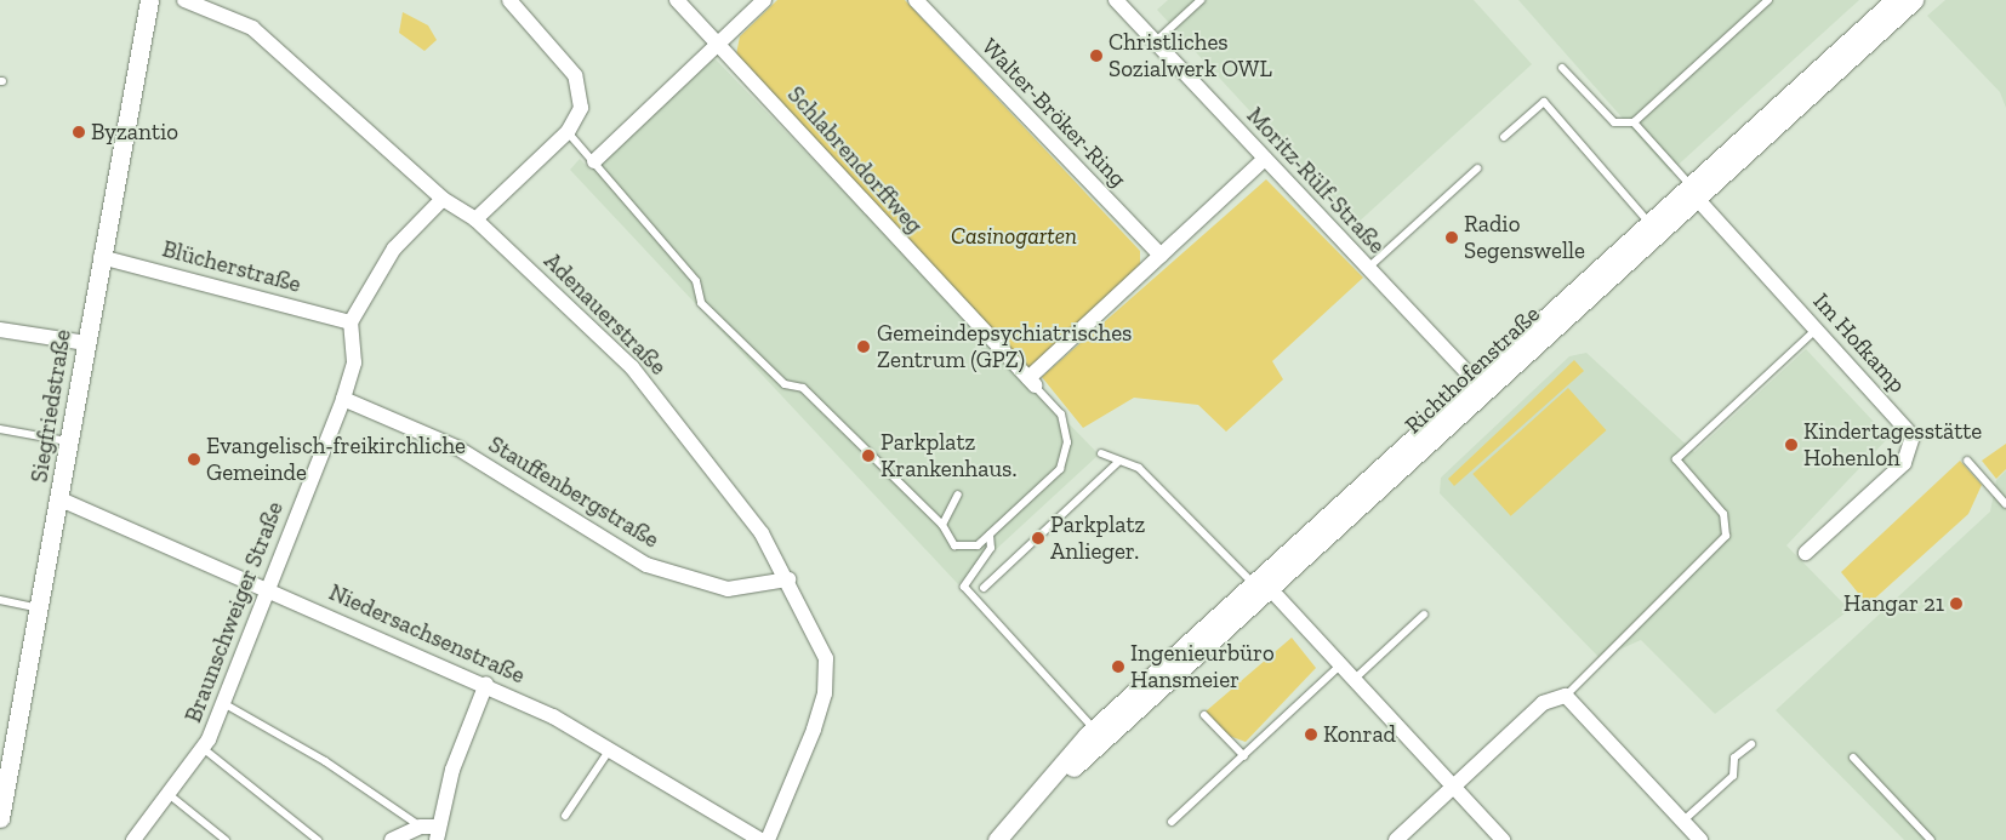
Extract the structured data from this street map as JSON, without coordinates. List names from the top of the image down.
{
  "streets": {
    "street": [
      "Walter-Bröker-Ring",
      "Schlabrendorffweg",
      "Moritz-Rülf-Straße",
      "Blücherstraße",
      "Adenauerstraße",
      "Im Hofkamp",
      "Richthofenstraße",
      "Siegfriedstraße",
      "Stauffenbergstraße",
      "Braunschweiger Straße",
      "Niedersachsenstraße"
    ]
  },
  "crossings": [
    ["Moritz-Rülf-Straße", "Richthofenstraße"],
    ["Blücherstraße", "Siegfriedstraße"],
    ["Blücherstraße", "Braunschweiger Straße"],
    ["Adenauerstraße", "Stauffenbergstraße"],
    ["Im Hofkamp", "Richthofenstraße"],
    ["Siegfriedstraße", "Niedersachsenstraße"],
    ["Stauffenbergstraße", "Braunschweiger Straße"],
    ["Braunschweiger Straße", "Niedersachsenstraße"]
  ],
  "parks": ["Casinogarten"],
  "places": [
    "Christliches Sozialwerk OWL",
    "Byzantio",
    "Radio Segenswelle",
    "Gemeindepsychiatrisches Zentrum (GPZ)",
    "Kindertagesstätte Hohenloh",
    "Parkplatz Krankenhaus.",
    "Evangelisch-freikirchliche Gemeinde",
    "Parkplatz Anlieger.",
    "Hangar 21",
    "Ingenieurbüro Hansmeier",
    "Konrad"
  ]
}
